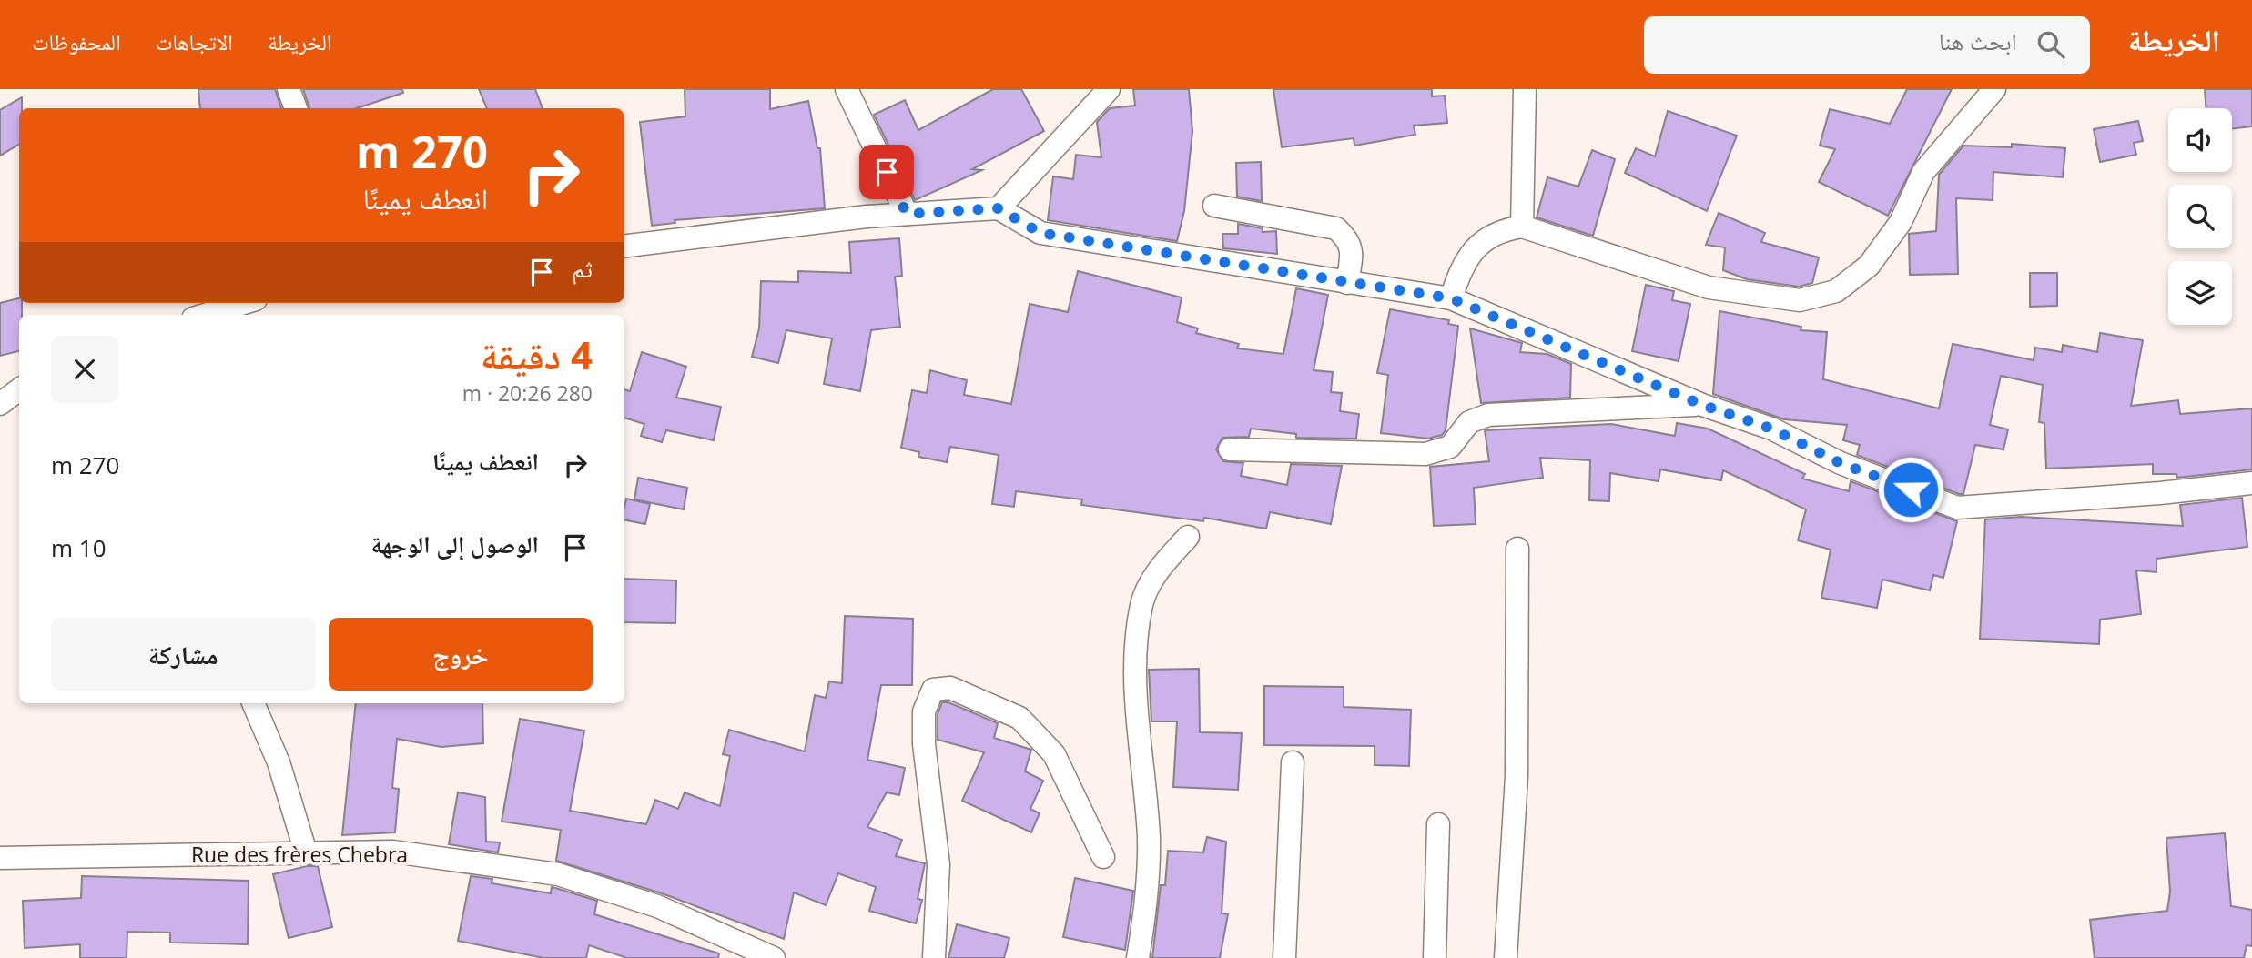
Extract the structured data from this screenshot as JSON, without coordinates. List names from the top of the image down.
{
  "streets": {
    "street": ["Rue des frères Chebra"]
  },
  "page": {
    "header": "الخريطة",
    "search": "ابحث هنا",
    "nav": ["الخريطة", "الاتجاهات", "المحفوظات"],
    "turn": ["270 m", "انعطف يمينًا"],
    "then": "ثم",
    "heading": ["4 دقيقة", "280 m · 20:26"],
    "list": [
      {
        "name": "انعطف يمينًا",
        "value": "270 m"
      },
      {
        "name": "الوصول إلى الوجهة",
        "value": "10 m"
      }
    ],
    "buttons": ["خروج", "مشاركة"]
  }
}
